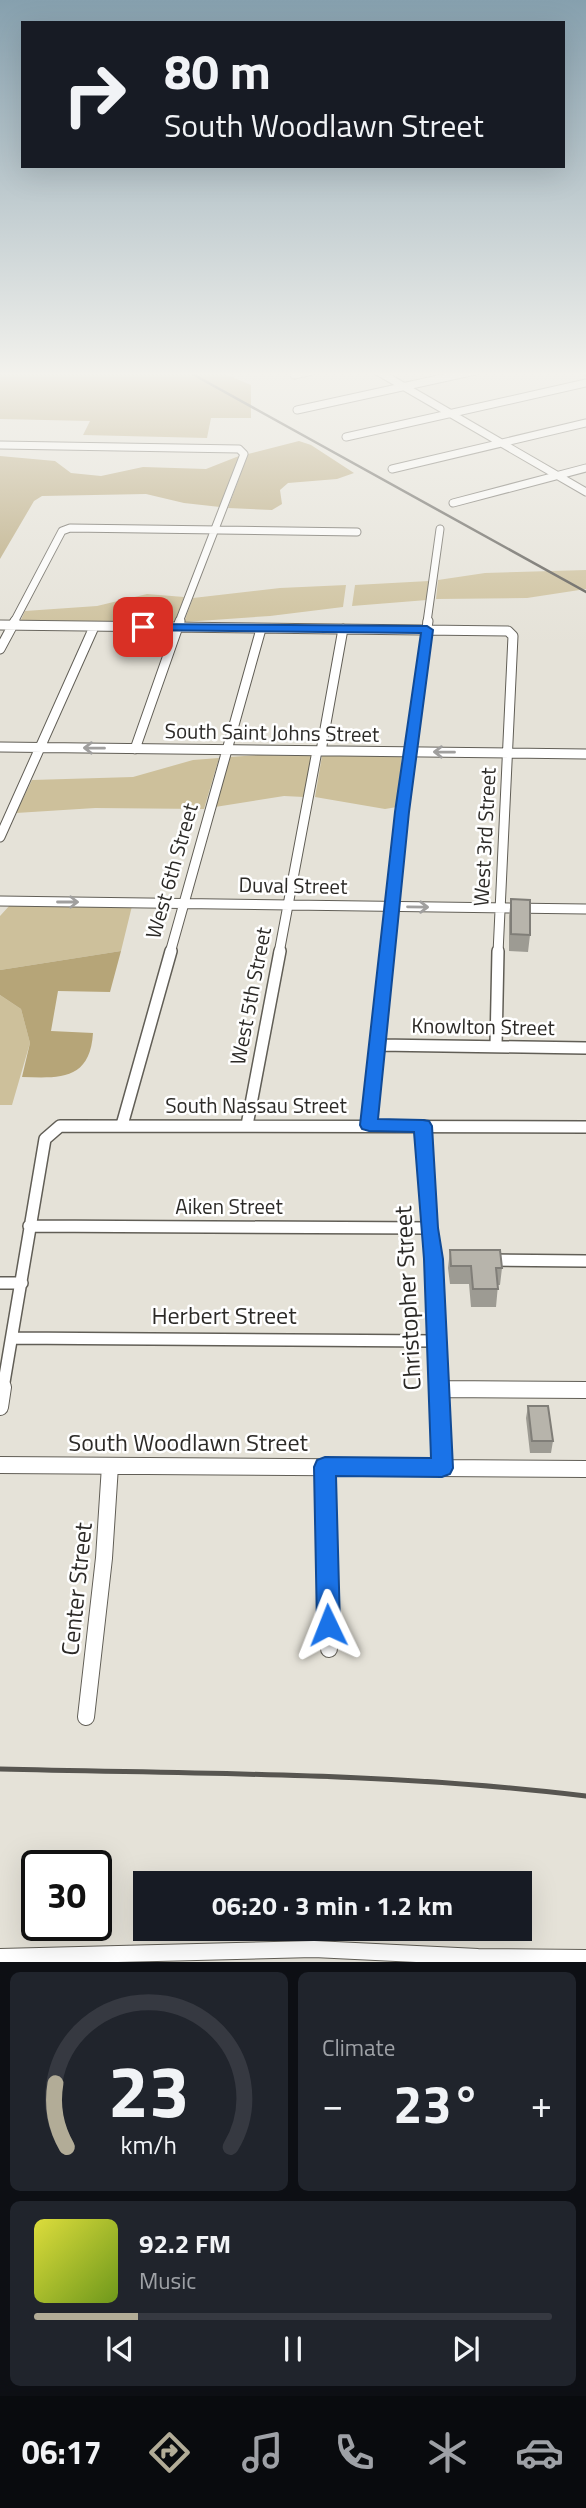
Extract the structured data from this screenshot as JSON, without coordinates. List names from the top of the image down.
{
  "streets": {
    "street": [
      "South Saint Johns Street",
      "West 3rd Street",
      "West 6th Street",
      "Duval Street",
      "West 5th Street",
      "Knowlton Street",
      "South Nassau Street",
      "Aiken Street",
      "Christopher Street",
      "Herbert Street",
      "South Woodlawn Street",
      "Center Street"
    ]
  },
  "crossings": [
    ["South Saint Johns Street", "West 3rd Street"],
    ["South Saint Johns Street", "West 6th Street"],
    ["South Saint Johns Street", "West 5th Street"],
    ["West 3rd Street", "Duval Street"],
    ["West 3rd Street", "Knowlton Street"],
    ["West 6th Street", "Duval Street"],
    ["West 6th Street", "South Nassau Street"],
    ["Duval Street", "West 5th Street"],
    ["West 5th Street", "South Nassau Street"],
    ["South Nassau Street", "Aiken Street"],
    ["South Nassau Street", "Christopher Street"],
    ["Aiken Street", "Christopher Street"],
    ["Christopher Street", "Herbert Street"],
    ["Christopher Street", "South Woodlawn Street"],
    ["South Woodlawn Street", "Center Street"]
  ],
  "one_way": ["Duval Street"],
  "page": {
    "turn": ["80 m", "South Woodlawn Street"],
    "limit": "30",
    "trip": "06:20 · 3 min · 1.2 km",
    "tile": "Climate",
    "heat": ["−", "23°", "+"],
    "song": ["92.2 FM", "Music"],
    "tabs": "06:17",
    "gauge": ["23", "km/h"]
  }
}
